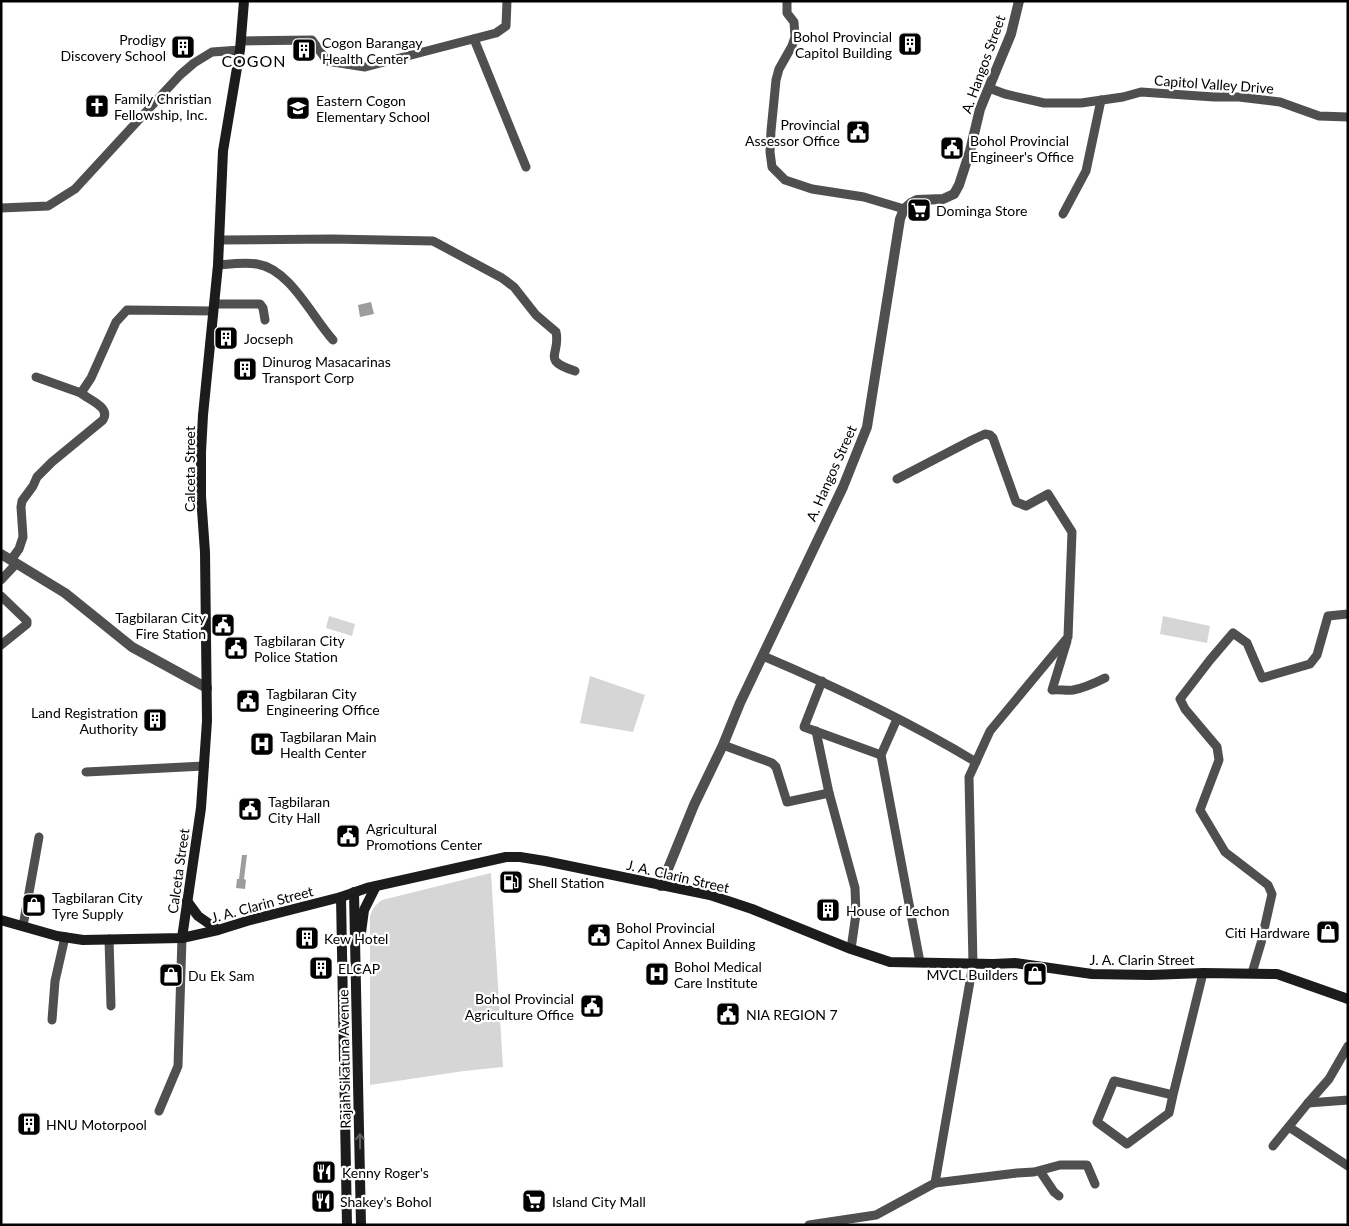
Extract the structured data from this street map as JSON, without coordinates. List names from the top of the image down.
{
  "streets": {
    "main road": ["Calceta Street", "J. A. Clarin Street", "Rajah Sikatuna Avenue"],
    "street": ["A. Hangos Street", "Capitol Valley Drive"]
  },
  "crossings": [
    ["A. Hangos Street", "Capitol Valley Drive"],
    ["A. Hangos Street", "J. A. Clarin Street"],
    ["Calceta Street", "J. A. Clarin Street"],
    ["J. A. Clarin Street", "Rajah Sikatuna Avenue"]
  ],
  "districts": ["COGON"],
  "places": {
    "building": [
      "Bohol Provincial Capitol Building",
      "Prodigy Discovery School",
      "Cogon Barangay Health Center",
      "Jocseph",
      "Dinurog Masacarinas Transport Corp",
      "Land Registration Authority",
      "House of Lechon",
      "Kew Hotel",
      "ELCAP",
      "HNU Motorpool"
    ],
    "church": ["Family Christian Fellowship, Inc."],
    "school or university": ["Eastern Cogon Elementary School"],
    "public building": [
      "Provincial Assessor Office",
      "Bohol Provincial Engineer's Office",
      "Tagbilaran City Fire Station",
      "Tagbilaran City Police Station",
      "Tagbilaran City Engineering Office",
      "Tagbilaran City Hall",
      "Agricultural Promotions Center",
      "Bohol Provincial Capitol Annex Building",
      "Bohol Provincial Agriculture Office",
      "NIA REGION 7"
    ],
    "supermarket": ["Dominga Store", "Island City Mall"],
    "hospital": ["Tagbilaran Main Health Center", "Bohol Medical Care Institute"],
    "fuel station": ["Shell Station"],
    "shop": [
      "Tagbilaran City Tyre Supply",
      "Citi Hardware",
      "MVCL Builders",
      "Du Ek Sam"
    ],
    "restaurant": ["Kenny Roger's", "Shakey's Bohol"]
  }
}
